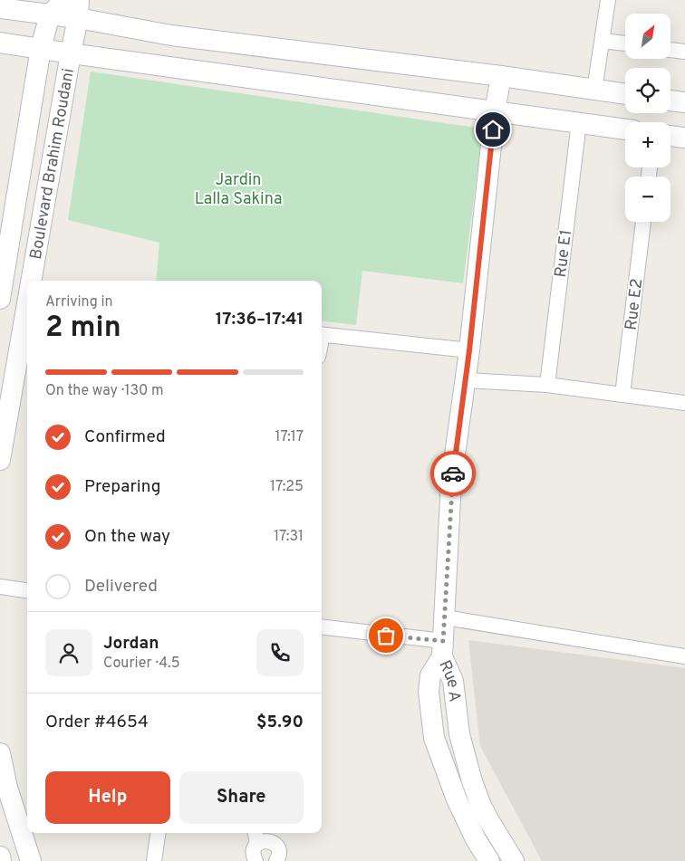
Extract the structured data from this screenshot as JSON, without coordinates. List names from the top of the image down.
{
  "streets": {
    "main road": ["Boulevard Brahim Roudani", "Rue A"],
    "street": ["Rue E1", "Rue E2"]
  },
  "parks": ["Jardin Lalla Sakina"],
  "north": "top right",
  "page": {
    "map_buttons": ["+", "−"],
    "heading": ["2 min", "Arriving in", "17:36–17:41"],
    "panel": [
      "Jordan",
      "Courier · 4.5",
      "Order #4654",
      "$5.90"
    ],
    "bar": "On the way · 130 m",
    "list": [
      ["Confirmed", "17:17"],
      ["Preparing", "17:25"],
      ["On the way", "17:31"],
      "Delivered"
    ],
    "buttons": ["Help", "Share"]
  }
}
